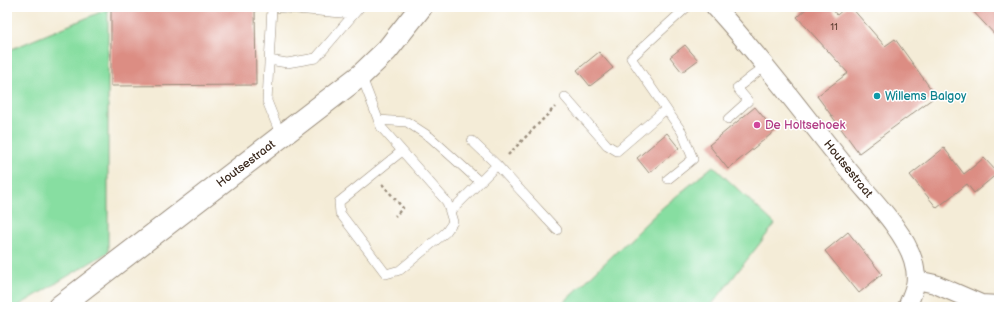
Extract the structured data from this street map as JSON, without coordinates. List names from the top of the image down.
{
  "streets": {
    "street": ["Houtsestraat"]
  },
  "places": ["Willems Balgoy", "De Holtsehoek"],
  "house_numbers": ["11"]
}
